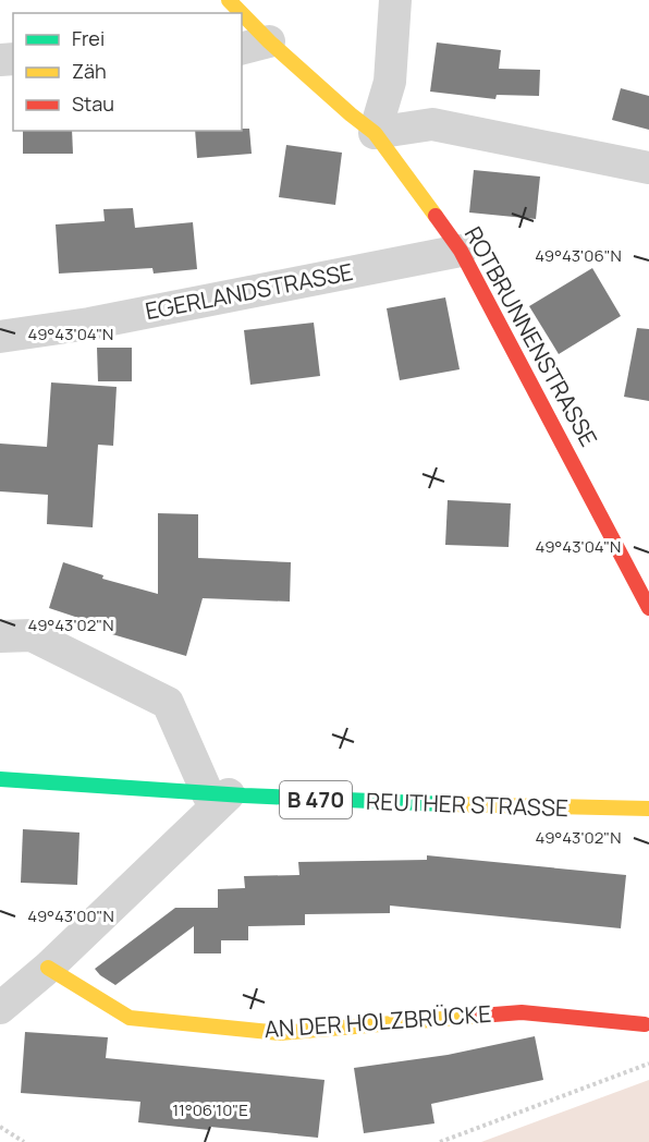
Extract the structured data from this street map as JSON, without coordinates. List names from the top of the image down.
{
  "streets": {
    "street": [
      "EGERLANDSTRASSE",
      "ROTBRUNNENSTRASSE",
      "B 470",
      "REUTHER STRASSE",
      "AN DER HOLZBRÜCKE"
    ]
  },
  "crossings": [
    ["EGERLANDSTRASSE", "ROTBRUNNENSTRASSE"]
  ],
  "legend": ["Frei", "Zäh", "Stau"],
  "coordinates": [
    "49°43'06\"N",
    "49°43'04\"N",
    "49°43'02\"N",
    "49°43'00\"N",
    "11°06'10\"E"
  ]
}
